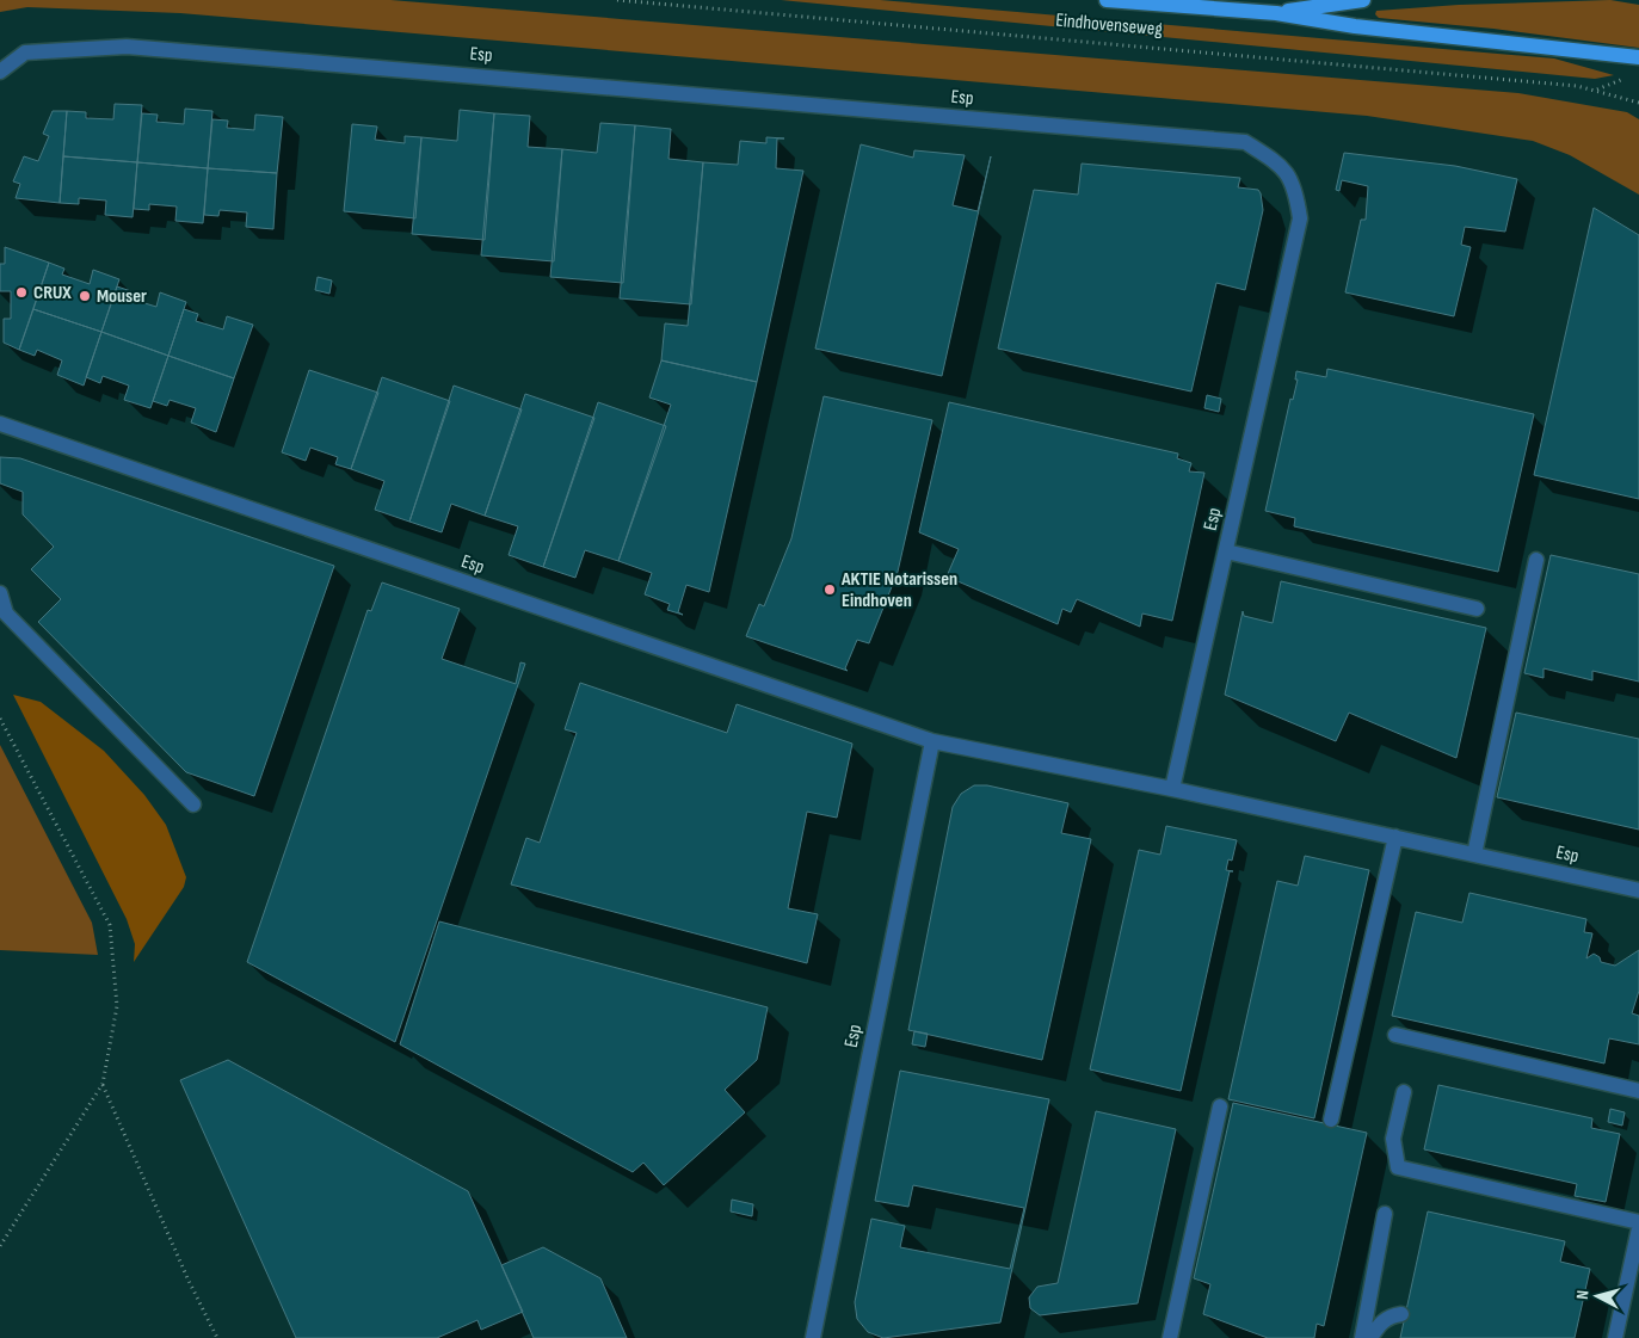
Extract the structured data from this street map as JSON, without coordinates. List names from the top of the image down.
{
  "streets": {
    "main road": ["Eindhovenseweg"],
    "street": ["Esp"]
  },
  "places": ["CRUX", "Mouser", "AKTIE Notarissen Eindhoven"],
  "north": "left"
}
